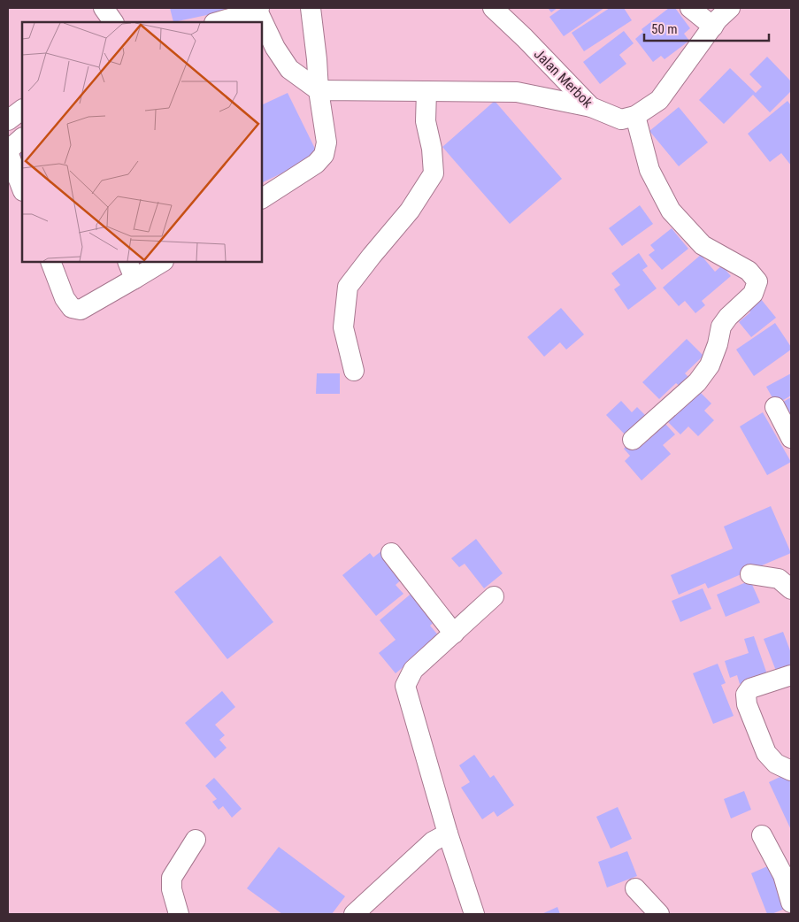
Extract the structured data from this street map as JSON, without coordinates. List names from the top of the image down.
{
  "streets": {
    "street": ["Jalan Merbok"]
  },
  "scale_bar": "50 m"
}
